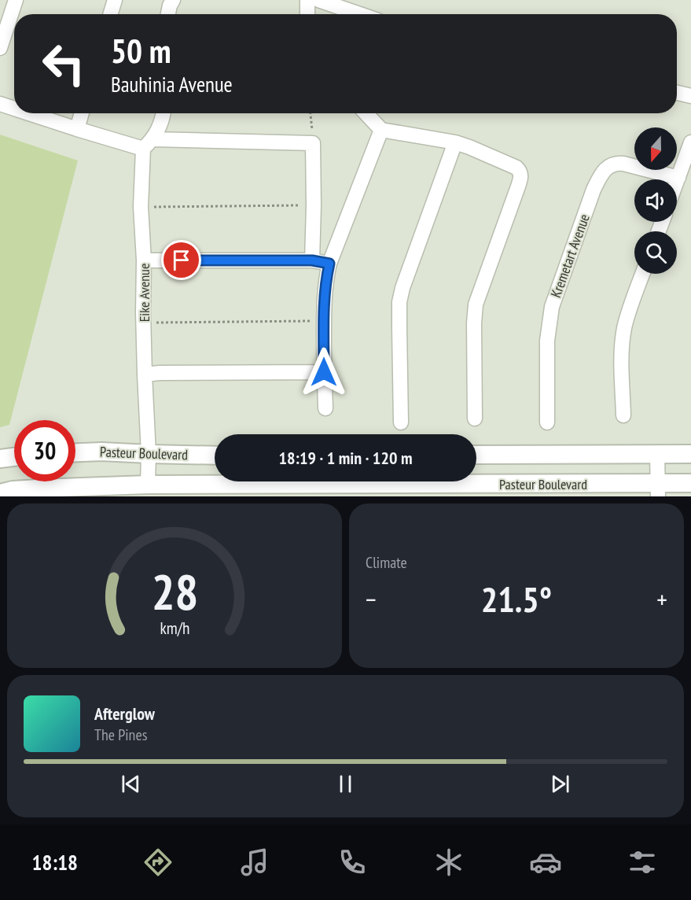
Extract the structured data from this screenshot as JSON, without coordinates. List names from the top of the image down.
{
  "streets": {
    "street": ["Kremetart Avenue", "Eike Avenue", "Pasteur Boulevard"]
  },
  "crossings": [
    ["Eike Avenue", "Pasteur Boulevard"]
  ],
  "north": "bottom",
  "page": {
    "turn": ["50 m", "Bauhinia Avenue"],
    "limit": "30",
    "trip": "18:19 · 1 min · 120 m",
    "tile": "Climate",
    "heat": ["−", "21.5°", "+"],
    "song": ["Afterglow", "The Pines"],
    "tabs": "18:18",
    "gauge": ["28", "km/h"]
  }
}
